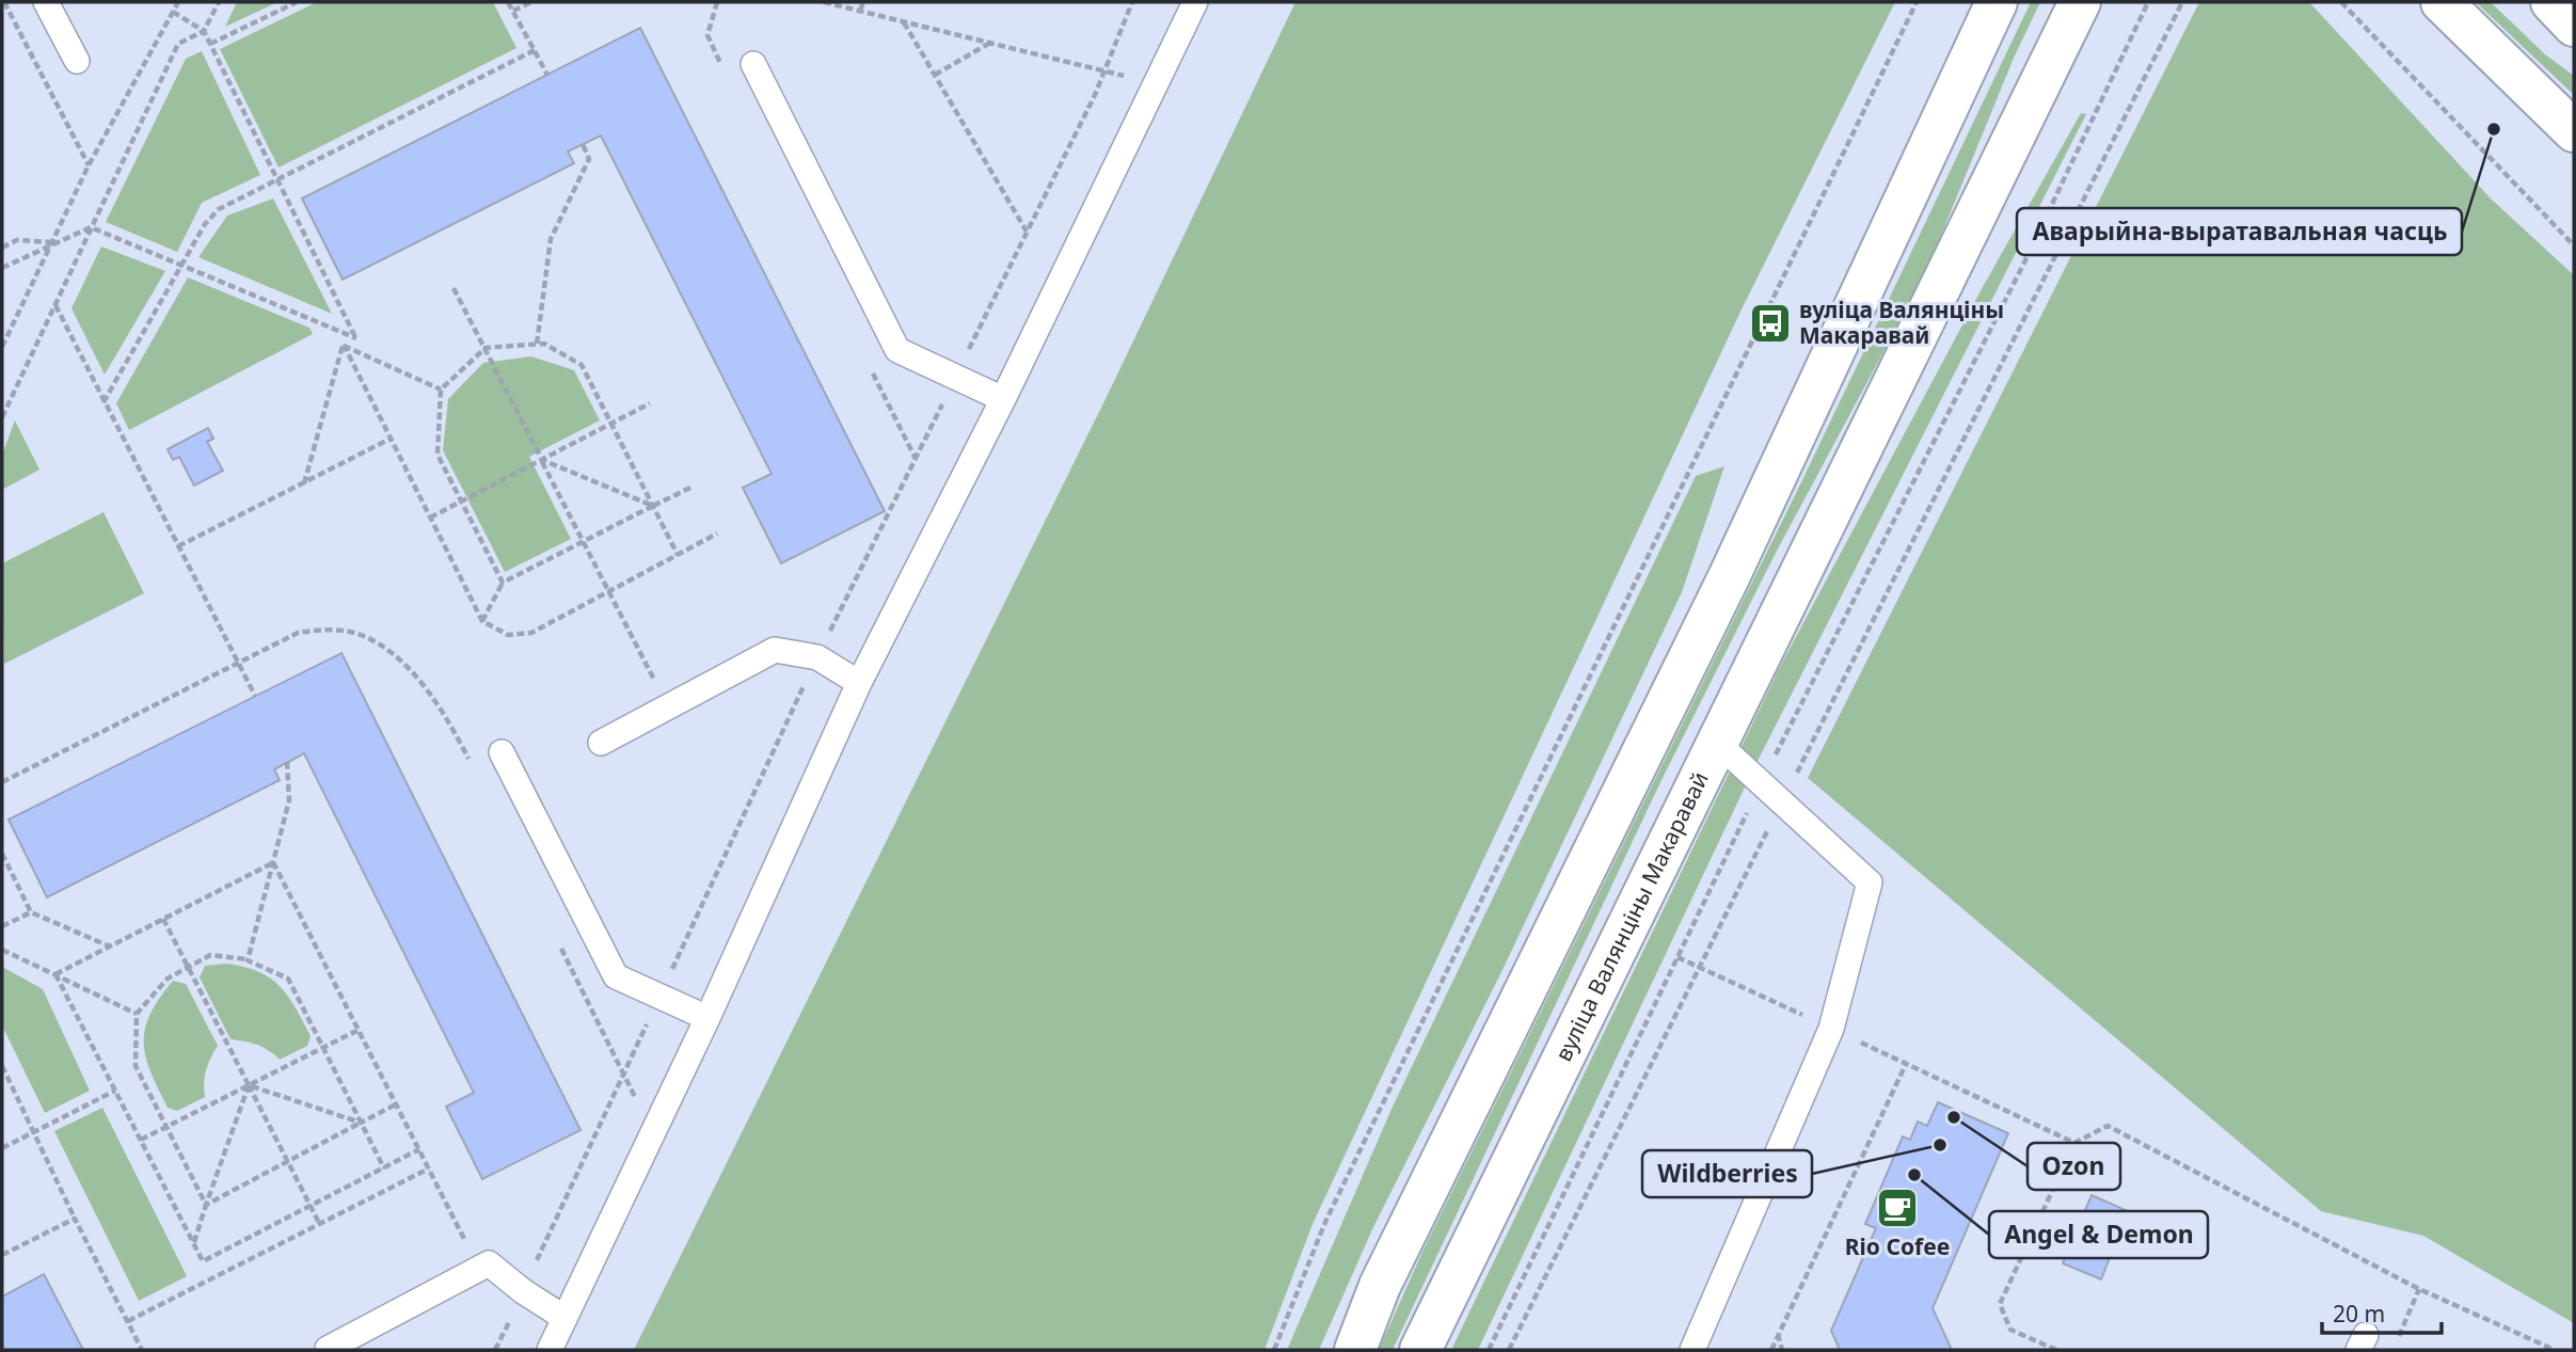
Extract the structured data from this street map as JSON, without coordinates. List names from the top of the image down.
{
  "streets": {
    "street": ["вуліца Валянціны Макаравай"]
  },
  "places": {
    "other": [
      "Аварыйна-выратавальная часць",
      "Ozon",
      "Wildberries",
      "Angel & Demon"
    ],
    "bus stop": ["вуліца Валянціны Макаравай"],
    "cafe": ["Rio Cofee"]
  },
  "scale_bar": "20 m"
}
